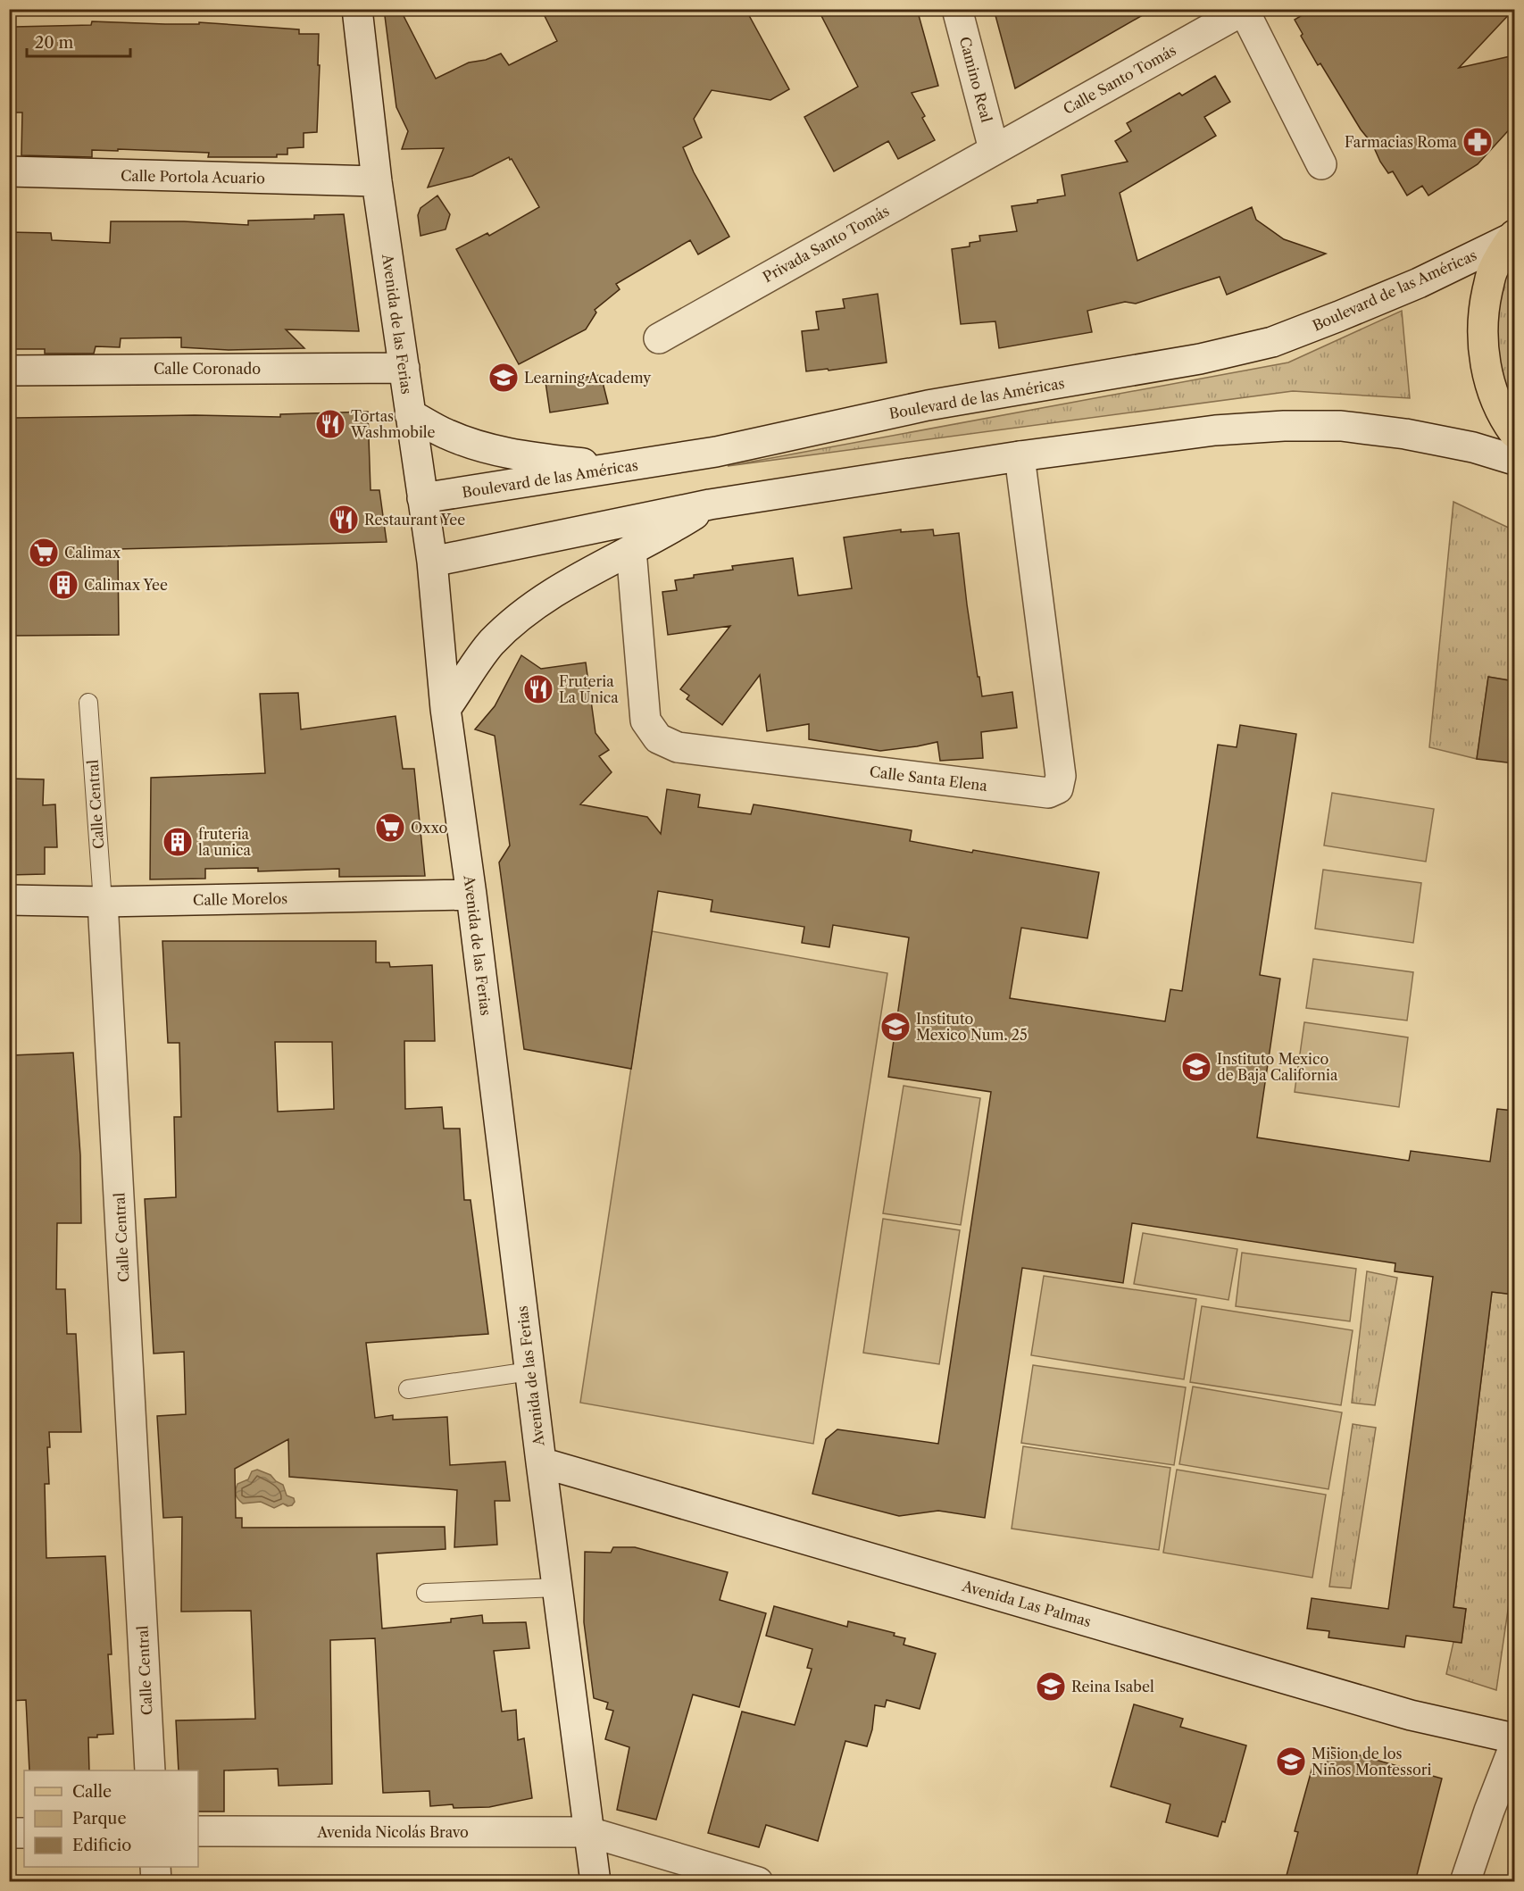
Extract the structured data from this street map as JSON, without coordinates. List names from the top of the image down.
{
  "streets": {
    "street": [
      "Camino Real",
      "Calle Santo Tomás",
      "Calle Portola Acuario",
      "Privada Santo Tomás",
      "Boulevard de las Américas",
      "Avenida de las Ferias",
      "Calle Coronado",
      "Calle Santa Elena",
      "Calle Central",
      "Calle Morelos",
      "Avenida Las Palmas",
      "Avenida Nicolás Bravo"
    ]
  },
  "crossings": [
    ["Camino Real", "Calle Santo Tomás"],
    ["Camino Real", "Privada Santo Tomás"],
    ["Calle Santo Tomás", "Privada Santo Tomás"],
    ["Calle Portola Acuario", "Avenida de las Ferias"],
    ["Boulevard de las Américas", "Avenida de las Ferias"],
    ["Avenida de las Ferias", "Calle Coronado"],
    ["Avenida de las Ferias", "Calle Morelos"],
    ["Avenida de las Ferias", "Avenida Las Palmas"],
    ["Avenida de las Ferias", "Avenida Nicolás Bravo"],
    ["Calle Central", "Calle Morelos"]
  ],
  "places": {
    "pharmacy": ["Farmacias Roma"],
    "school or university": [
      "Learning Academy",
      "Instituto Mexico Num. 25",
      "Instituto Mexico de Baja California",
      "Reina Isabel",
      "Mision de los Niños Montessori"
    ],
    "restaurant": ["Tortas Washmobile", "Restaurant Yee", "Fruteria La Unica"],
    "supermarket": ["Calimax", "Oxxo"],
    "building": ["Calimax Yee", "fruteria la unica"]
  },
  "legend": ["Calle", "Parque", "Edificio"],
  "scale_bar": "20 m"
}
